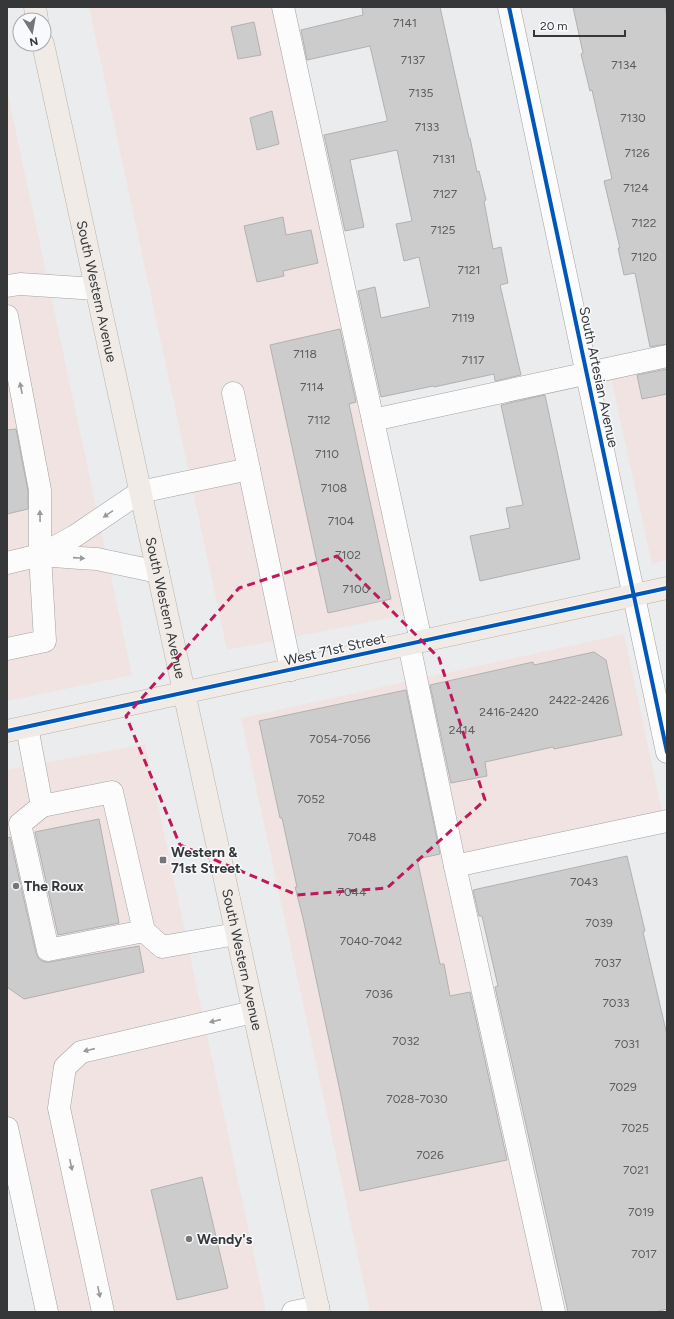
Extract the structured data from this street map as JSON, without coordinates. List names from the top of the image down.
{
  "streets": {
    "main road": ["South Western Avenue", "West 71st Street"],
    "street": ["South Artesian Avenue"]
  },
  "crossings": [
    ["South Western Avenue", "West 71st Street"],
    ["South Artesian Avenue", "West 71st Street"]
  ],
  "places": {
    "transit": ["Western & 71st Street"],
    "other": ["The Roux", "Wendy's"]
  },
  "house_numbers": [
    "7141",
    "7137",
    "7134",
    "7135",
    "7130",
    "7133",
    "7126",
    "7131",
    "7124",
    "7127",
    "7122",
    "7125",
    "7120",
    "7121",
    "7119",
    "7118",
    "7117",
    "7114",
    "7112",
    "7110",
    "7108",
    "7104",
    "7102",
    "7100",
    "2422-2426",
    "2416-2420",
    "2414",
    "7054-7056",
    "7052",
    "7048",
    "7043",
    "7044",
    "7039",
    "7040-7042",
    "7037",
    "7036",
    "7033",
    "7032",
    "7031",
    "7029",
    "7028-7030",
    "7025",
    "7026",
    "7021",
    "7019",
    "7017"
  ],
  "scale_bar": "20 m",
  "north": "bottom"
}
